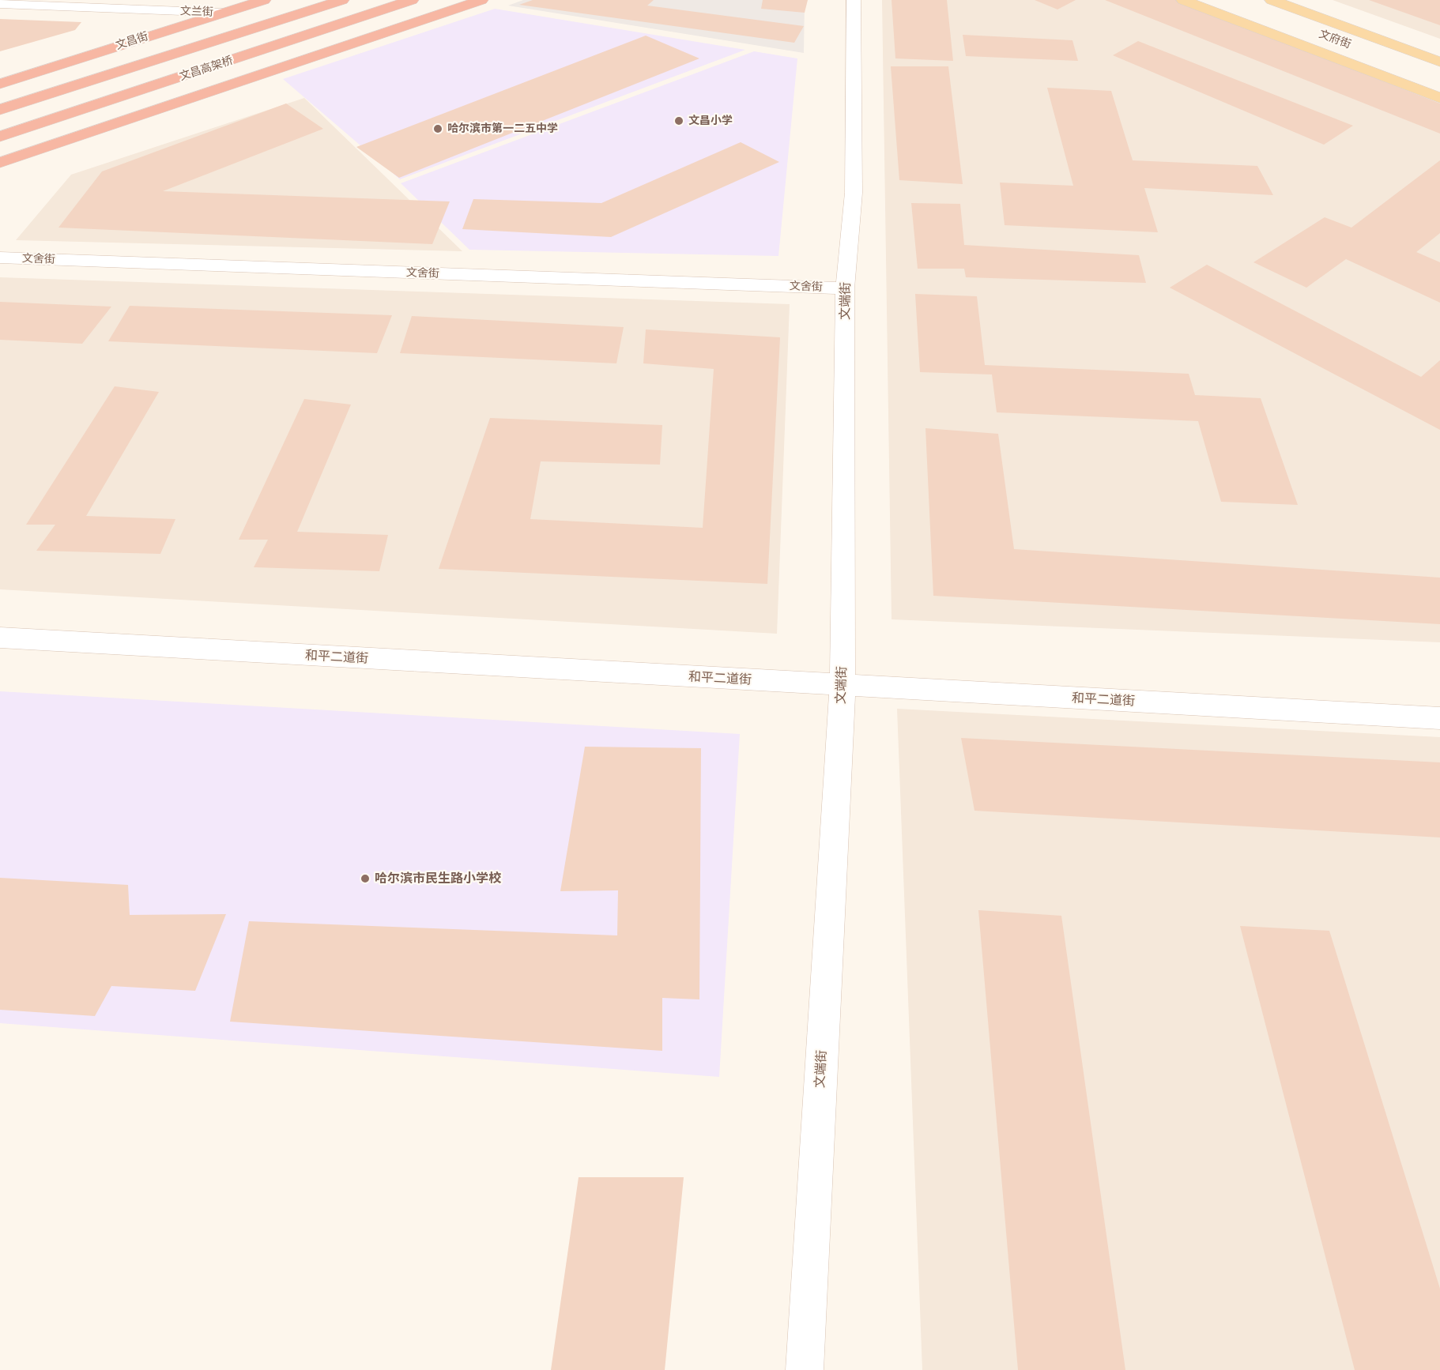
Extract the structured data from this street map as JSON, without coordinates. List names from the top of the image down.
{
  "streets": {
    "highway": ["文昌街", "文昌高架桥"],
    "main road": ["文府街"],
    "street": [
      "文兰街",
      "文舍街",
      "文端街",
      "和平二道街"
    ]
  },
  "crossings": [
    ["文兰街", "文昌街"],
    ["文舍街", "文端街"],
    ["文端街", "和平二道街"]
  ],
  "places": ["文昌小学", "哈尔滨市第一二五中学", "哈尔滨市民生路小学校"]
}
